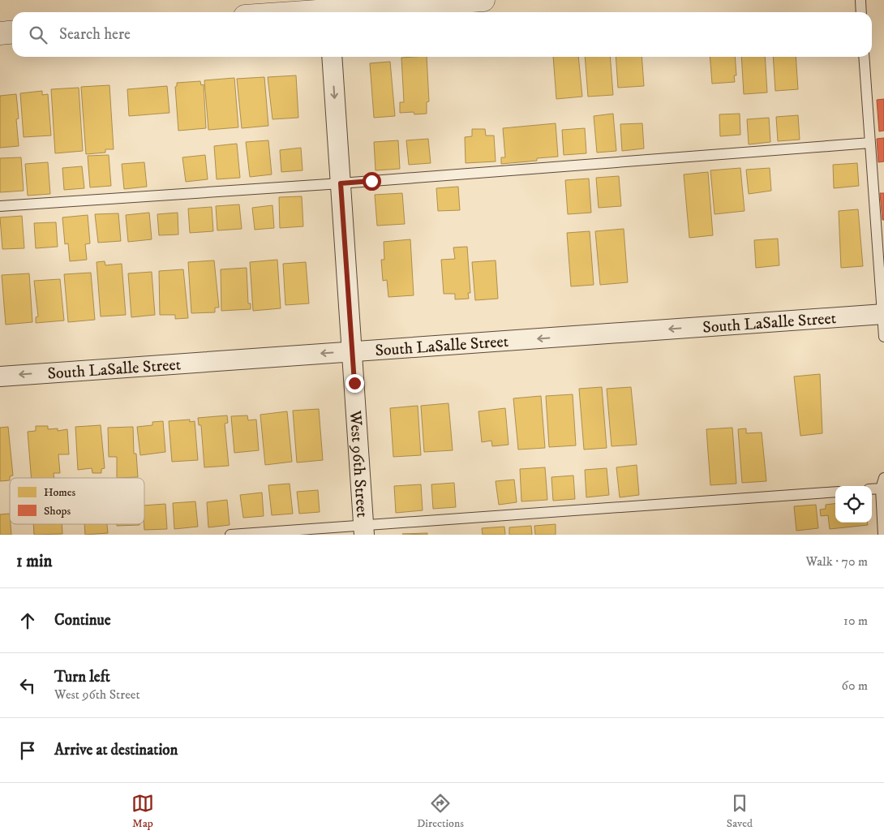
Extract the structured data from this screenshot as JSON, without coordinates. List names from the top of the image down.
{
  "streets": {
    "street": ["South LaSalle Street", "West 96th Street"]
  },
  "crossings": [
    ["South LaSalle Street", "West 96th Street"]
  ],
  "one_way": ["South LaSalle Street"],
  "legend": ["Homes", "Shops"],
  "page": {
    "search": "Search here",
    "heading": ["1 min", "Walk · 70 m"],
    "list": [
      ["Continue", "10 m"],
      ["Turn left", "West 96th Street", "60 m"],
      "Arrive at destination"
    ],
    "nav": ["Map", "Directions", "Saved"]
  }
}
